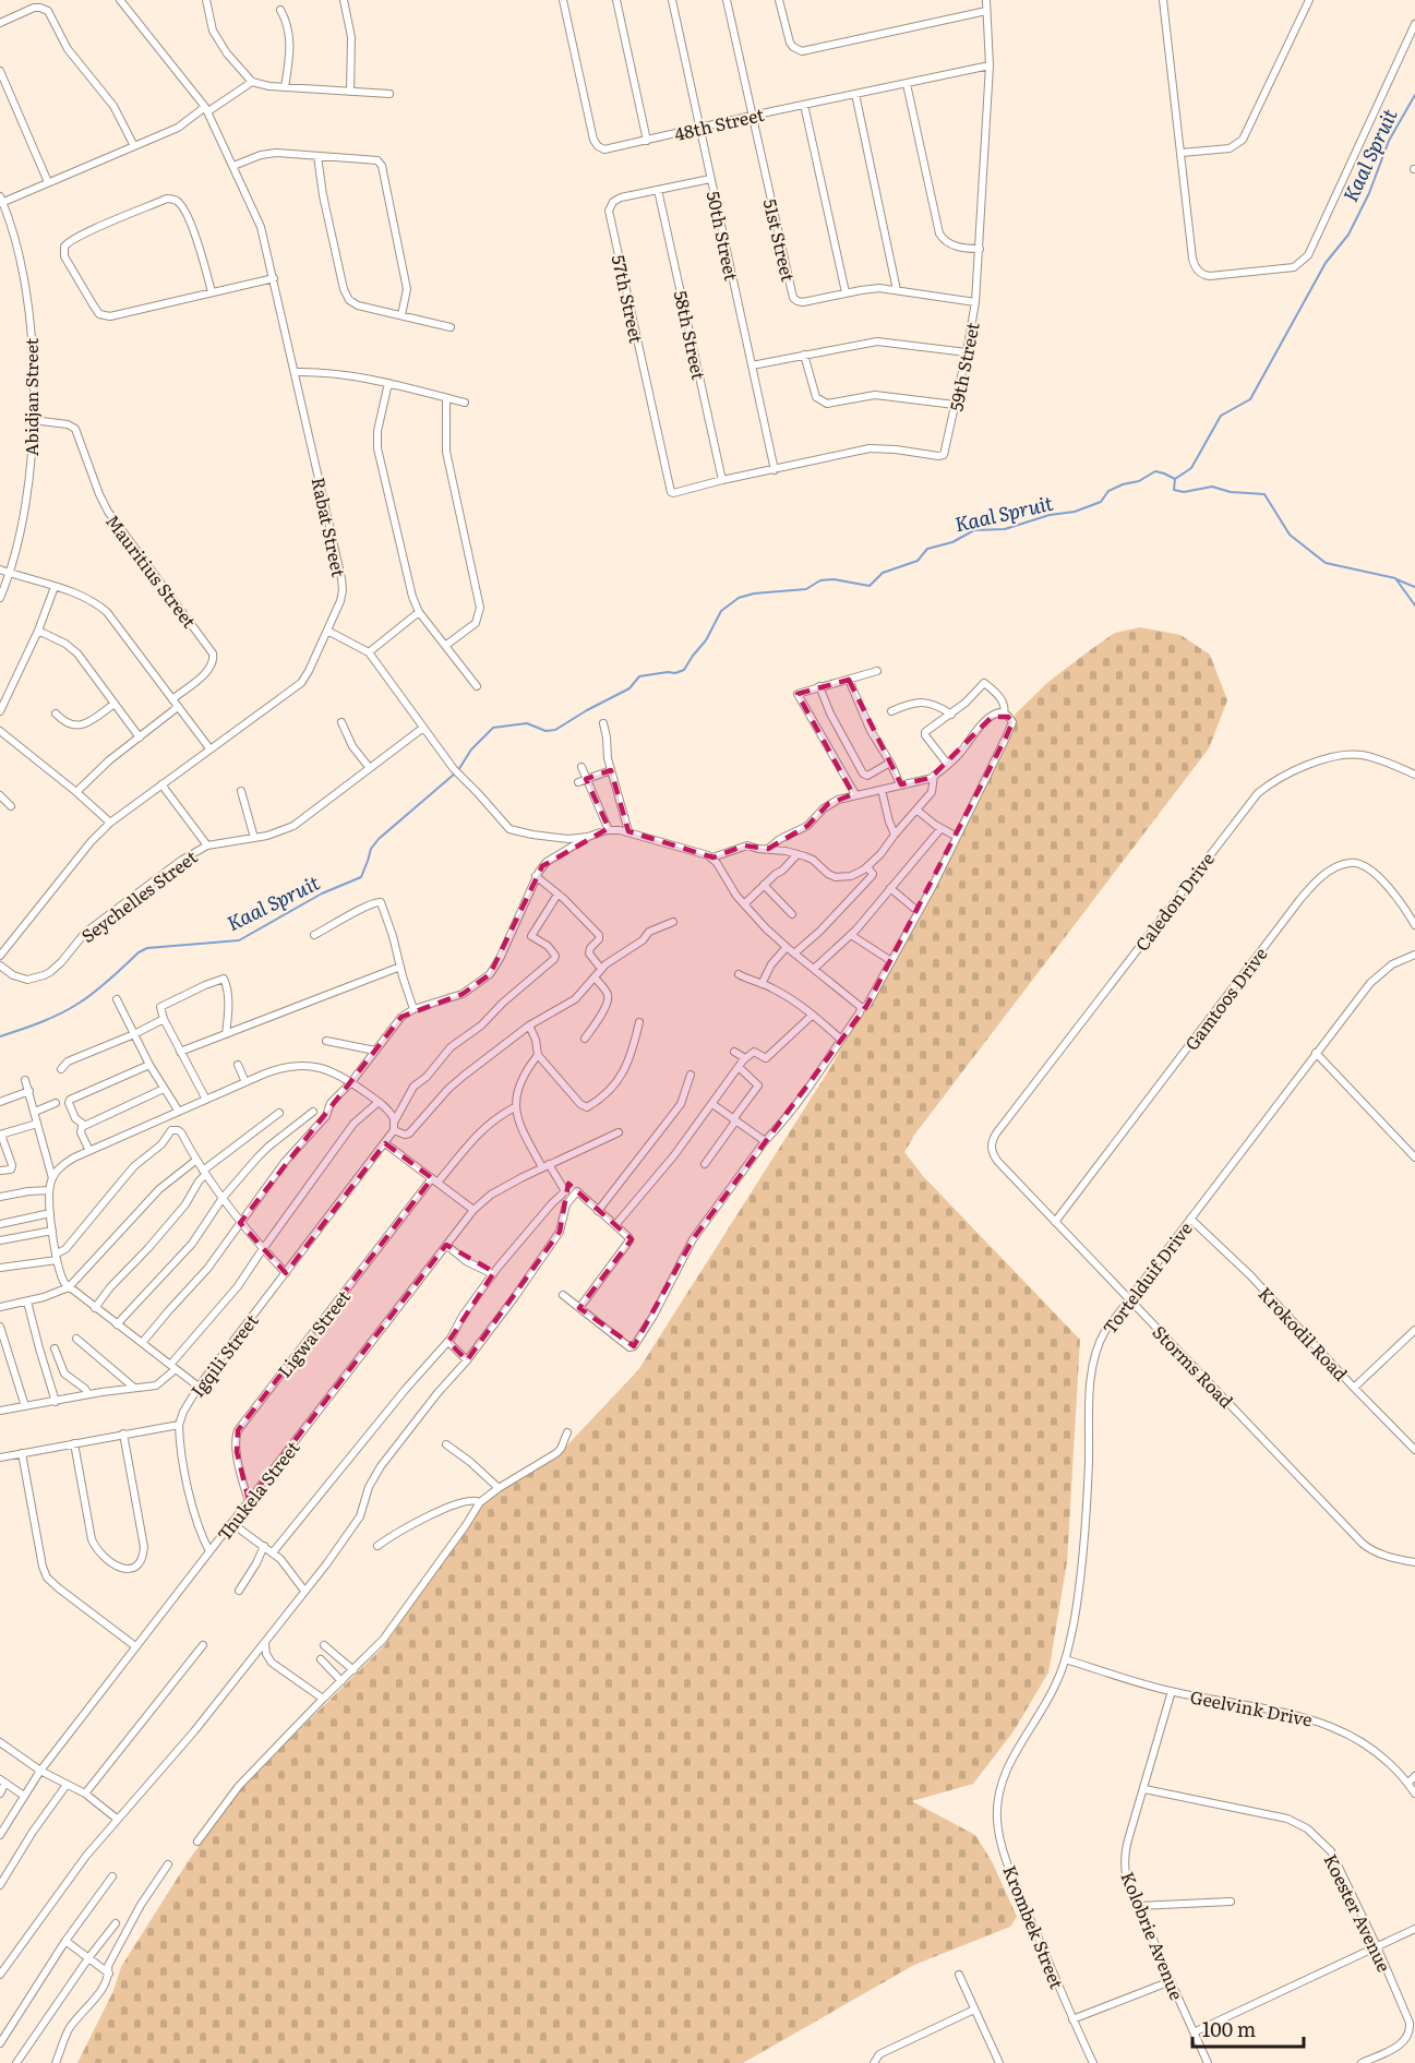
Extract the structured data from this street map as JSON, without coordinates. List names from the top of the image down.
{
  "streets": {
    "street": [
      "48th Street",
      "50th Street",
      "51st Street",
      "57th Street",
      "58th Street",
      "59th Street",
      "Abidjan Street",
      "Rabat Street",
      "Mauritius Street",
      "Seychelles Street",
      "Caledon Drive",
      "Gamtoos Drive",
      "Tortelduif Drive",
      "Ligwa Street",
      "Krokodil Road",
      "Igqili Street",
      "Storms Road",
      "Thukela Street",
      "Geelvink Drive",
      "Koester Avenue",
      "Krombek Street",
      "Kolobrie Avenue"
    ]
  },
  "crossings": [
    ["48th Street", "50th Street"],
    ["48th Street", "51st Street"],
    ["48th Street", "59th Street"],
    ["50th Street", "57th Street"],
    ["50th Street", "59th Street"],
    ["51st Street", "59th Street"],
    ["57th Street", "58th Street"],
    ["57th Street", "59th Street"],
    ["58th Street", "59th Street"],
    ["Abidjan Street", "Mauritius Street"],
    ["Caledon Drive", "Storms Road"],
    ["Gamtoos Drive", "Storms Road"],
    ["Tortelduif Drive", "Krokodil Road"],
    ["Tortelduif Drive", "Storms Road"],
    ["Tortelduif Drive", "Geelvink Drive"],
    ["Tortelduif Drive", "Krombek Street"],
    ["Ligwa Street", "Thukela Street"],
    ["Geelvink Drive", "Kolobrie Avenue"],
    ["Koester Avenue", "Kolobrie Avenue"]
  ],
  "water": ["Kaal Spruit"],
  "scale_bar": "100 m"
}
